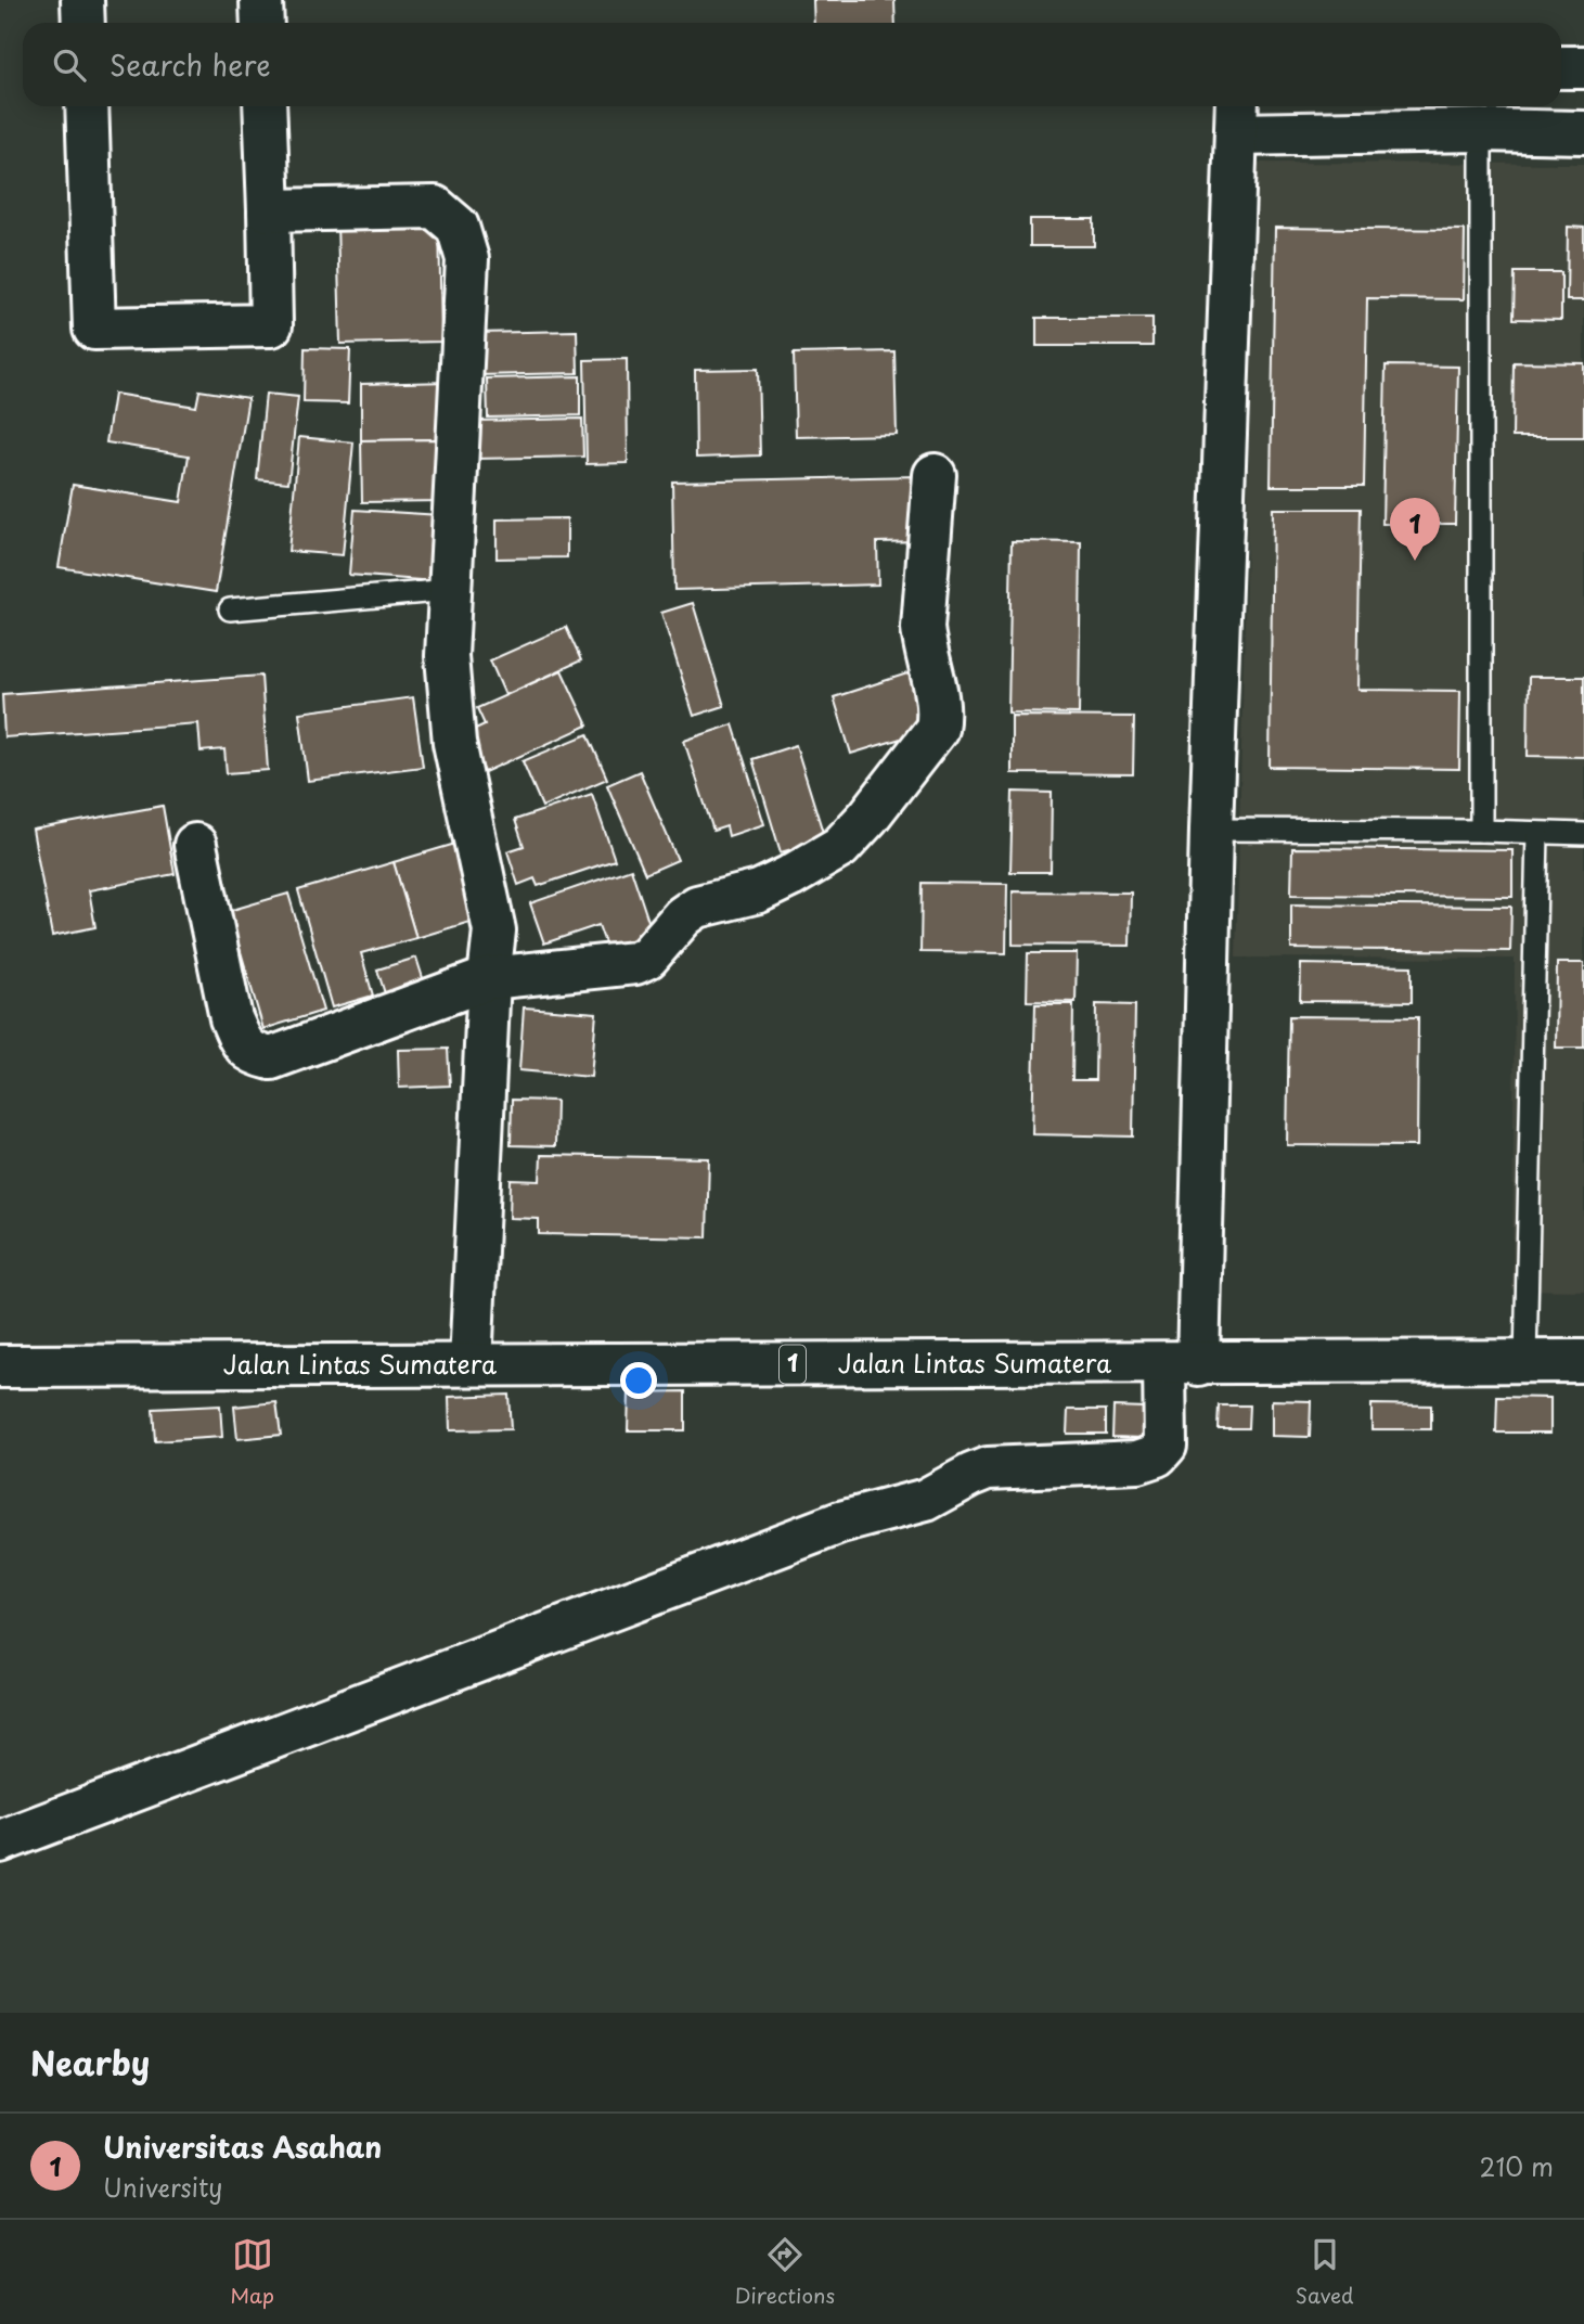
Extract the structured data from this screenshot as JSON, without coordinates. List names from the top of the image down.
{
  "streets": {
    "main road": ["1", "Jalan Lintas Sumatera"]
  },
  "page": {
    "search": "Search here",
    "pins": "1",
    "heading": "Nearby",
    "list": [
      {
        "mark": "1",
        "name": "Universitas Asahan",
        "note": "University",
        "value": "210 m"
      }
    ],
    "nav": ["Map", "Directions", "Saved"]
  }
}
